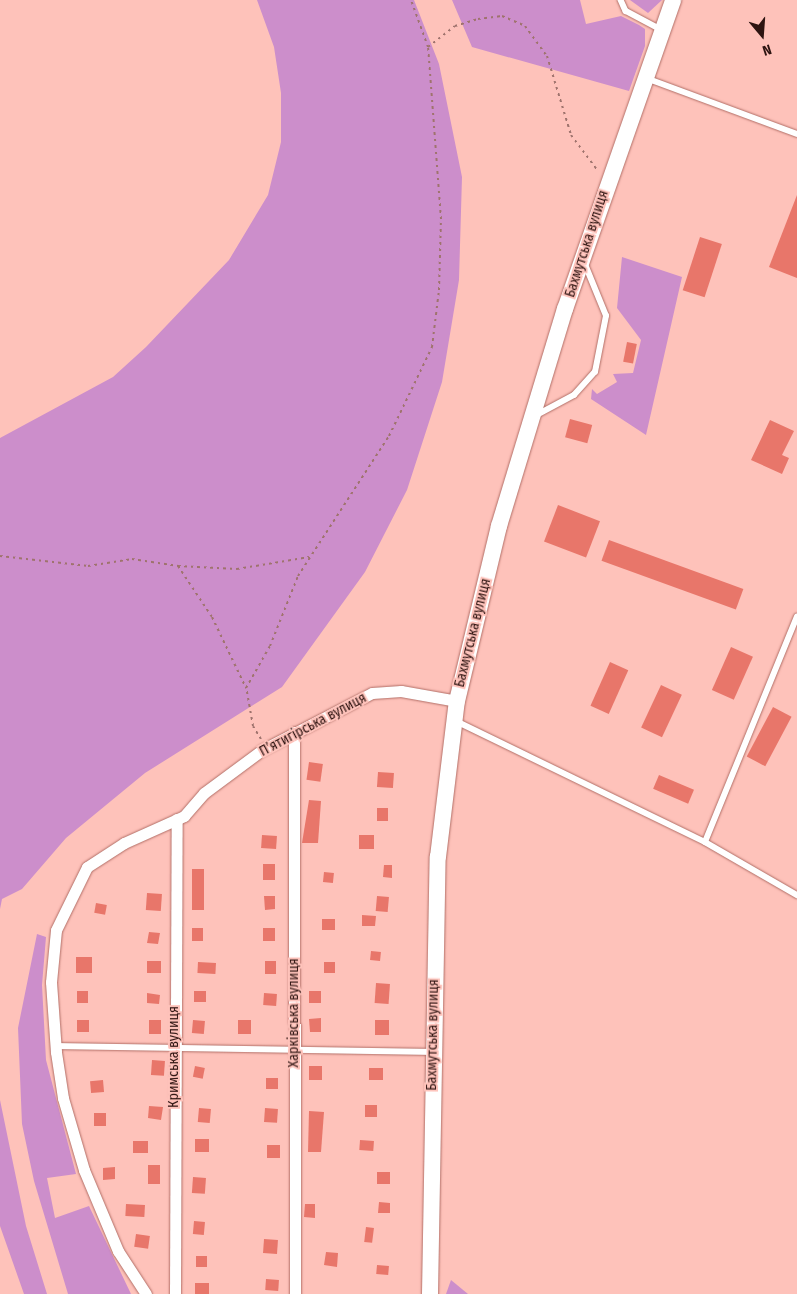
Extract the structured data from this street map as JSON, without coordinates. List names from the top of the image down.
{
  "streets": {
    "main road": ["Бахмутська вулиця"],
    "street": ["П’ятигірська вулиця", "Харківська вулиця", "Кримська вулиця"]
  },
  "crossings": [
    ["Бахмутська вулиця", "П’ятигірська вулиця"],
    ["П’ятигірська вулиця", "Харківська вулиця"],
    ["П’ятигірська вулиця", "Кримська вулиця"]
  ],
  "north": "bottom"
}
